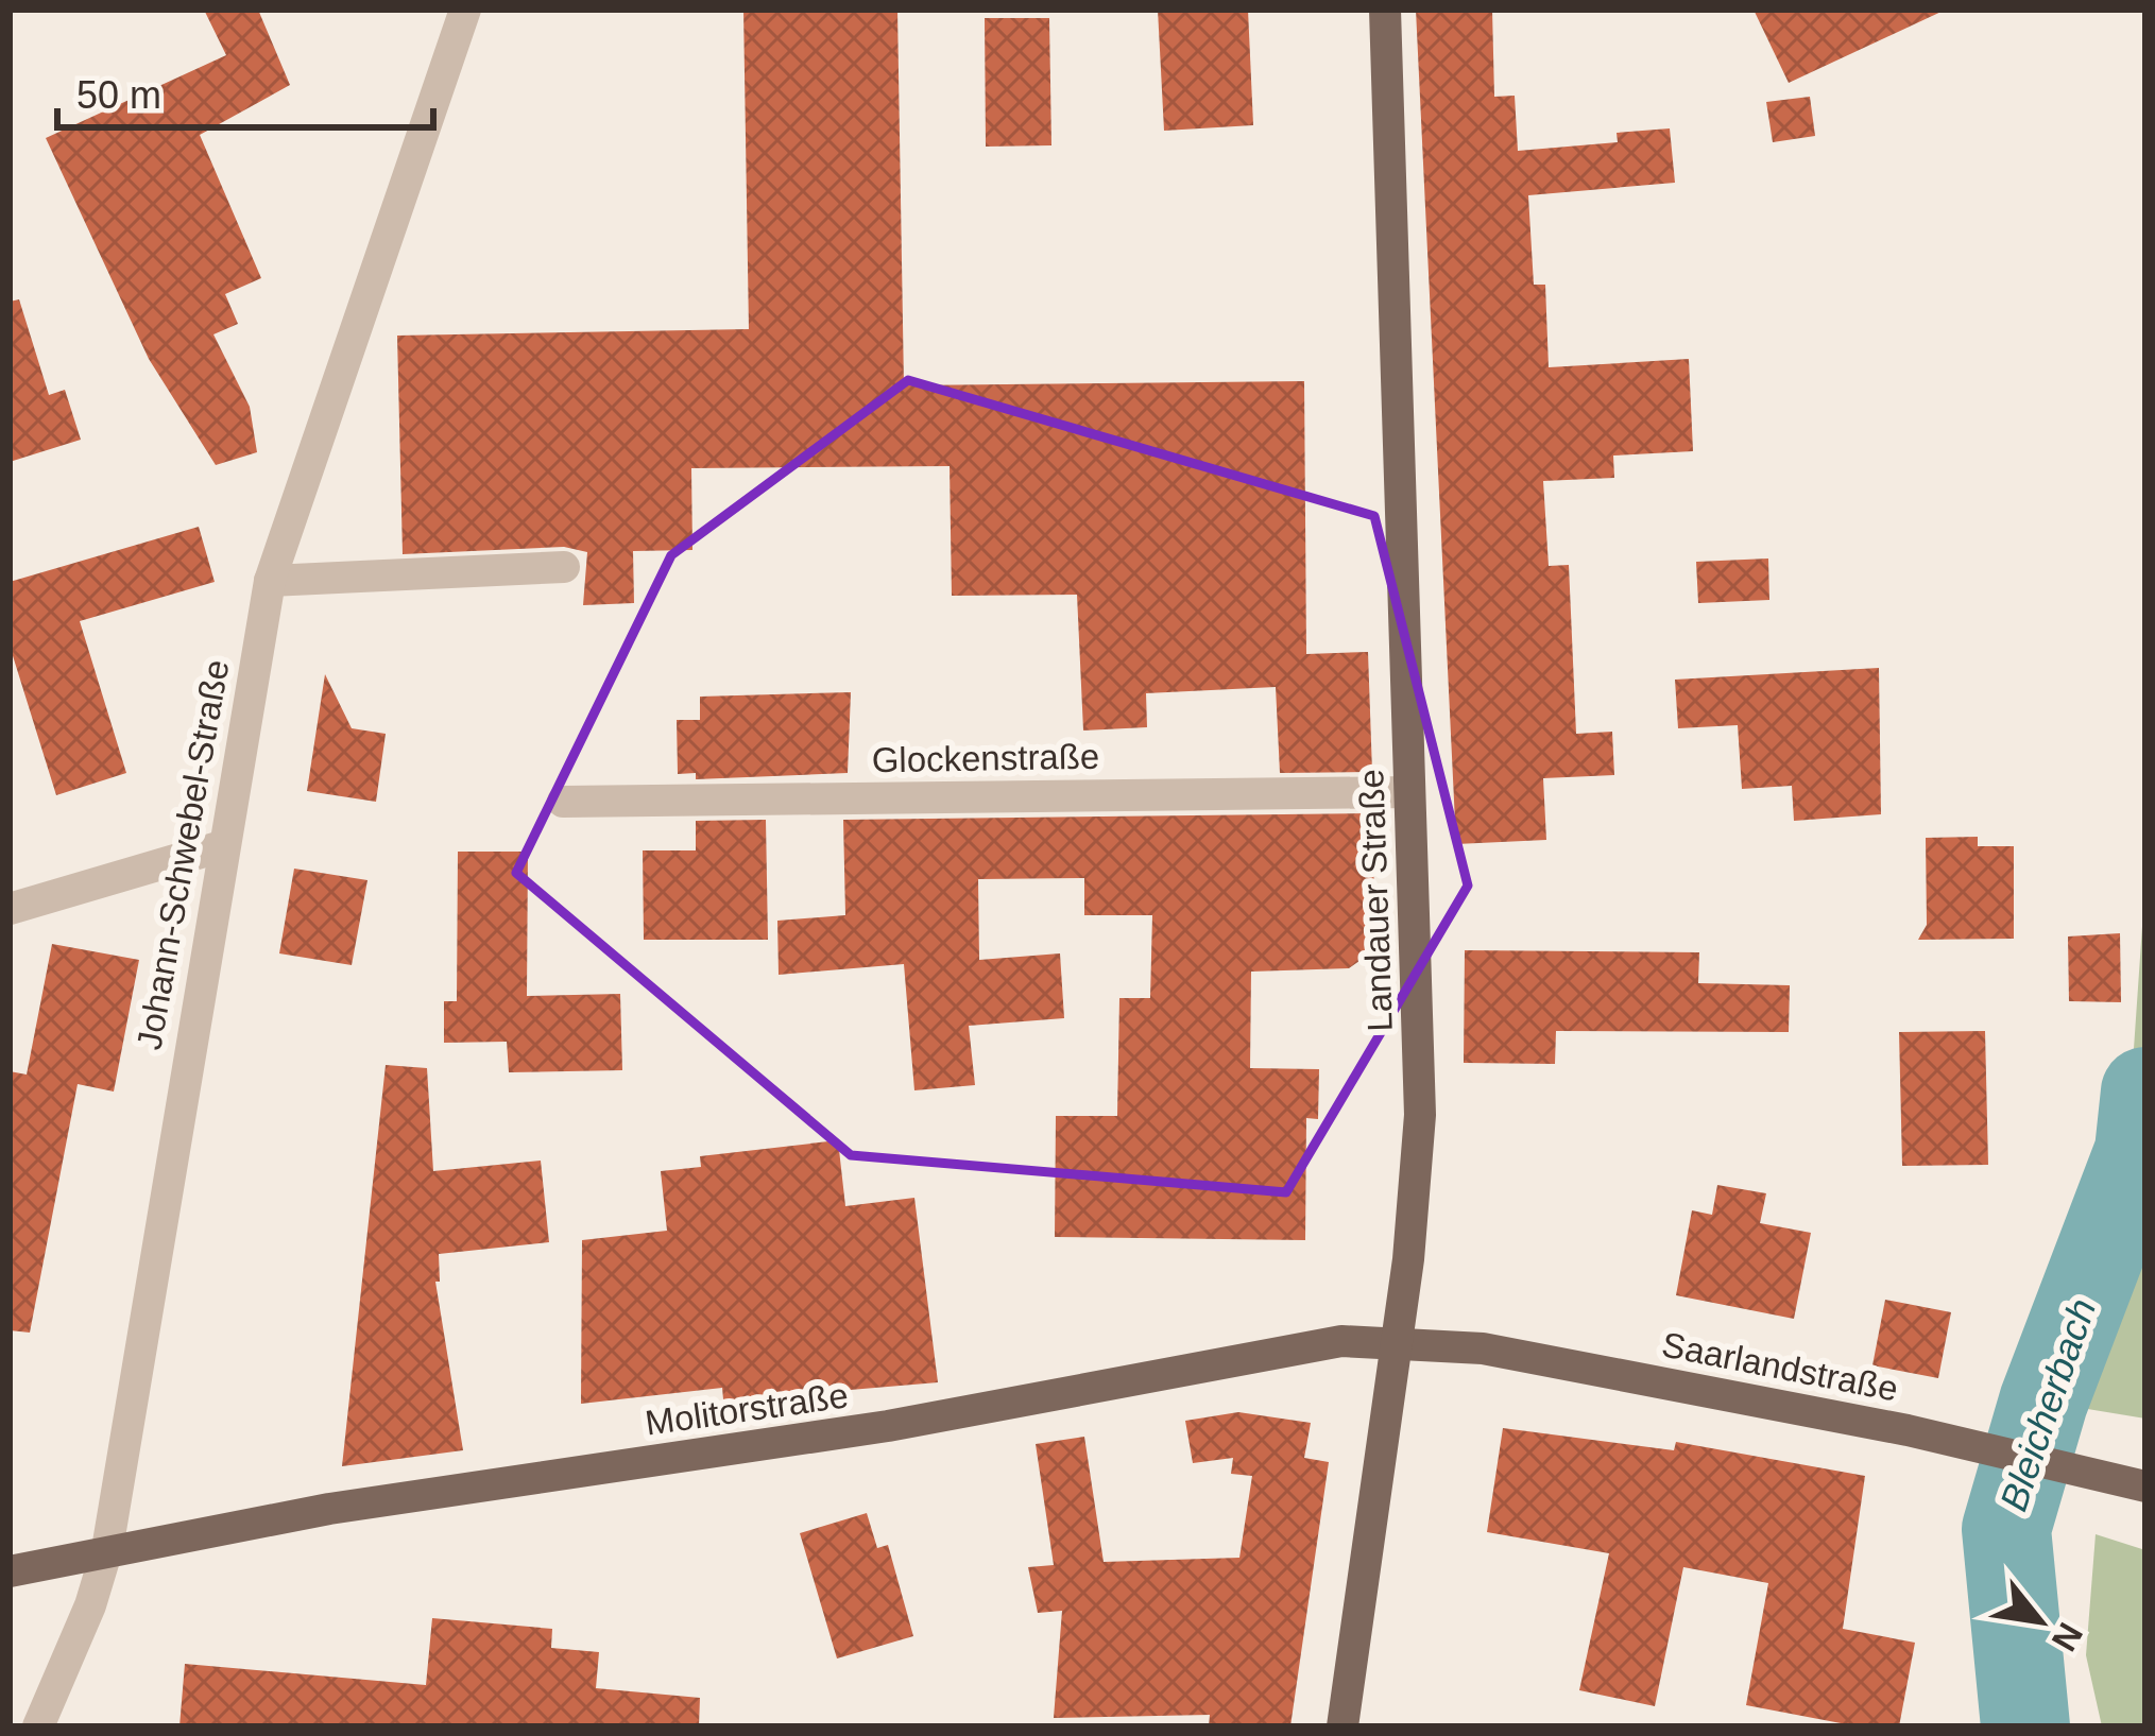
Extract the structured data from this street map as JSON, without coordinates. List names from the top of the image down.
{
  "streets": {
    "main road": ["Landauer Straße", "Saarlandstraße", "Molitorstraße"],
    "street": ["Glockenstraße", "Johann-Schwebel-Straße"]
  },
  "crossings": [
    ["Glockenstraße", "Landauer Straße"],
    ["Johann-Schwebel-Straße", "Molitorstraße"],
    ["Landauer Straße", "Saarlandstraße"],
    ["Landauer Straße", "Molitorstraße"],
    ["Saarlandstraße", "Molitorstraße"]
  ],
  "water": ["Bleicherbach"],
  "scale_bar": "50 m",
  "north": "bottom right"
}
